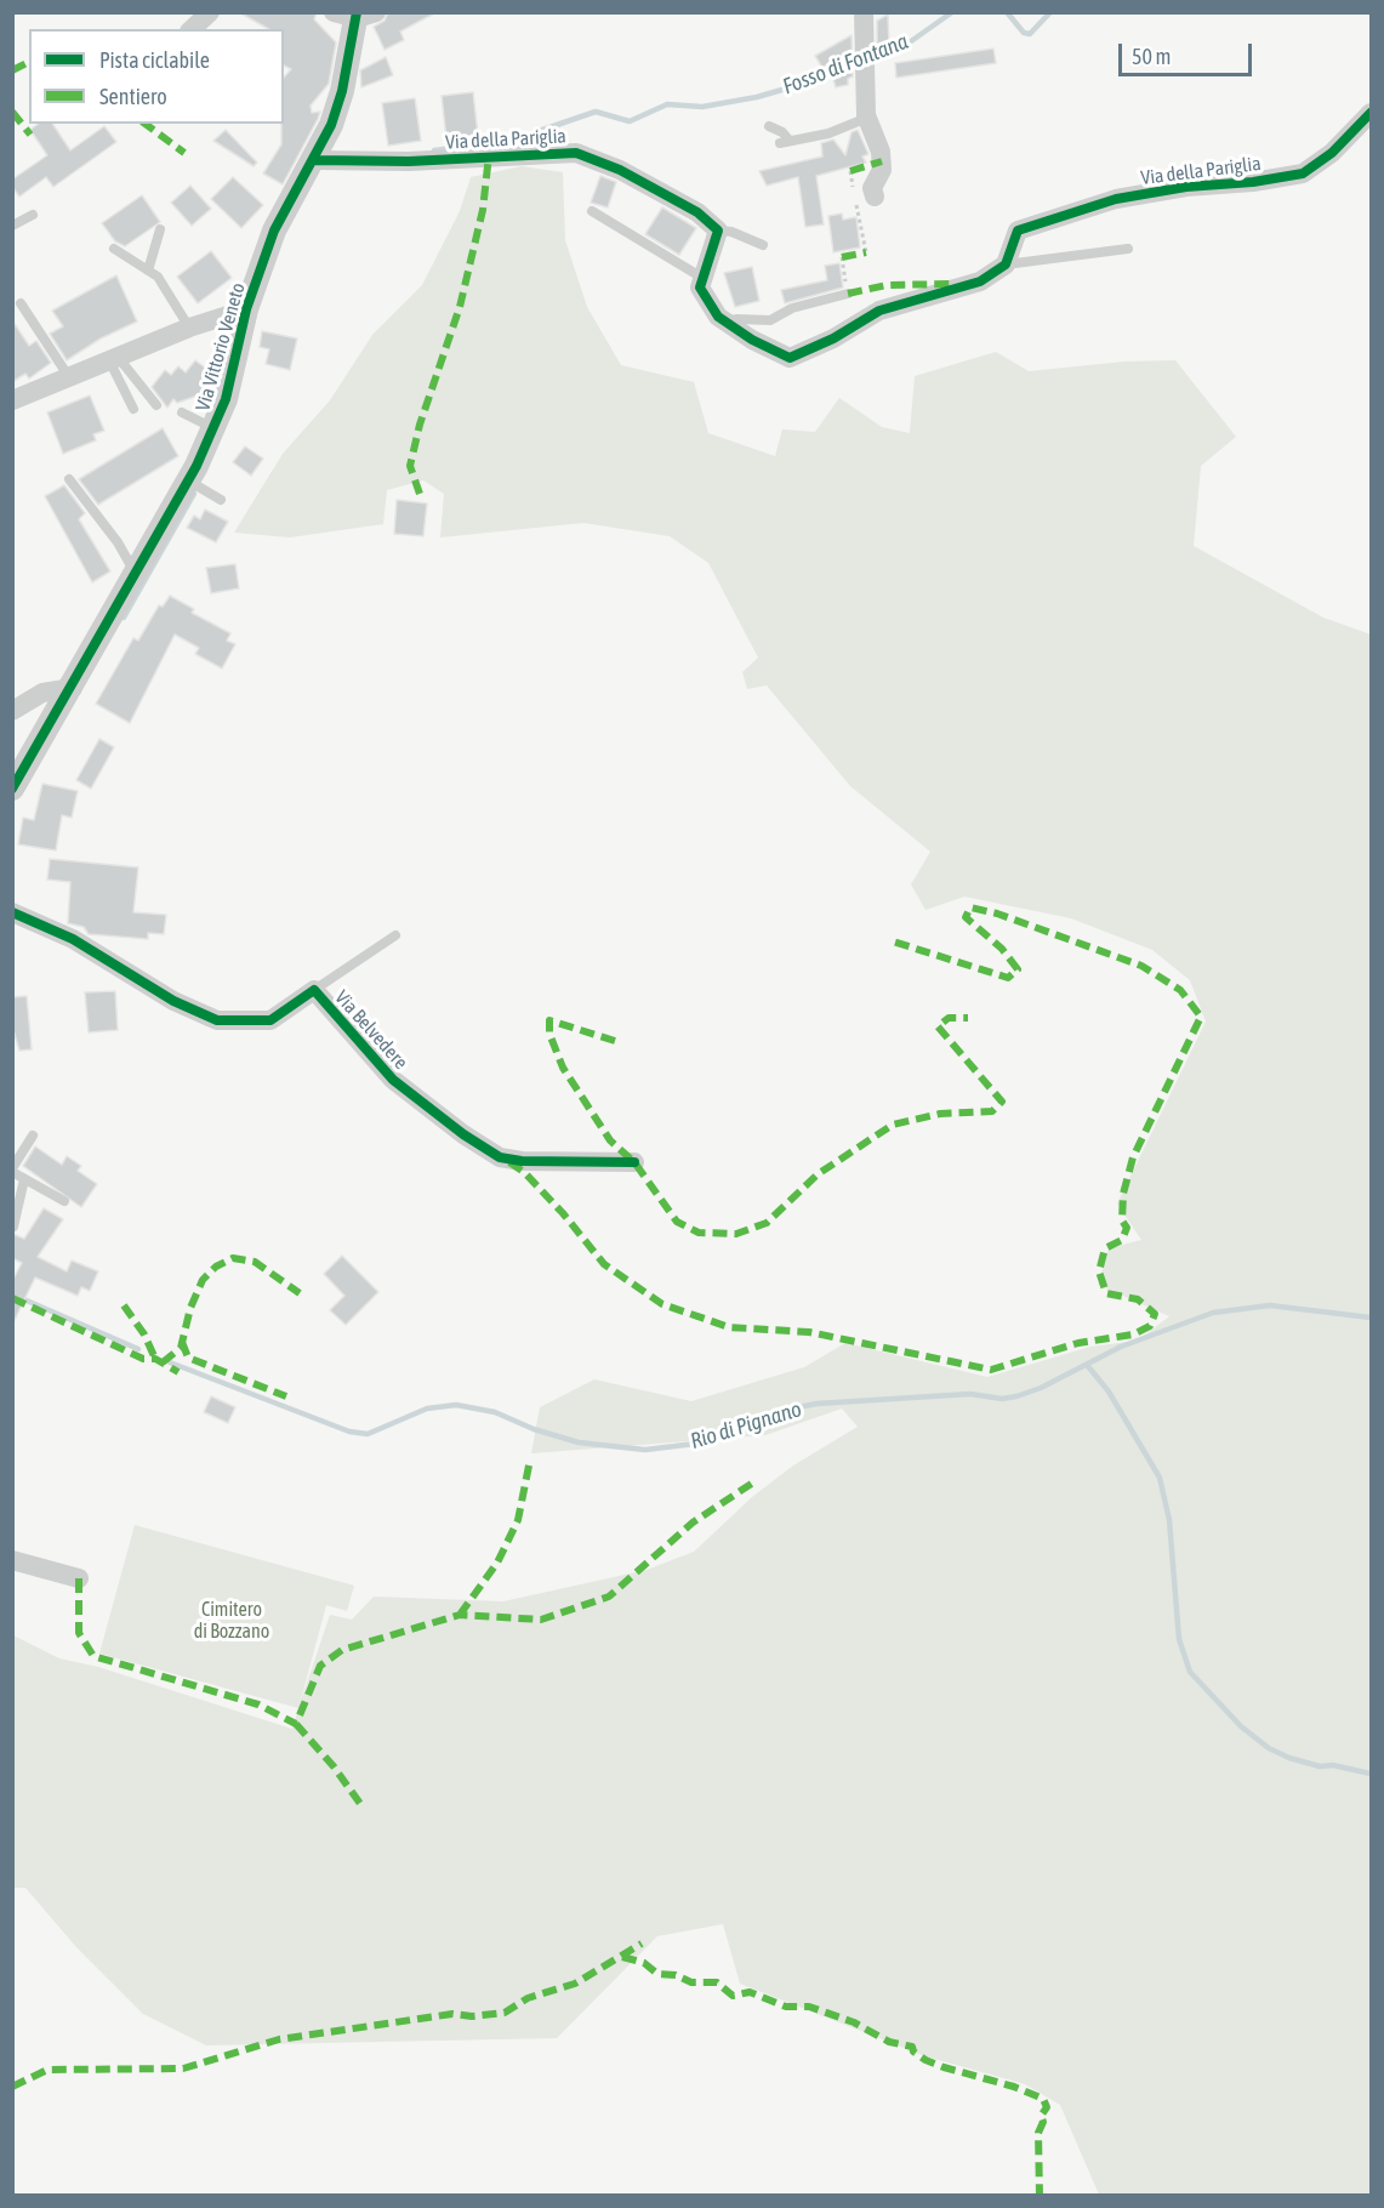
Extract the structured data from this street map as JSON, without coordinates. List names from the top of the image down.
{
  "streets": {
    "street": ["Via della Pariglia", "Via Vittorio Veneto", "Via Belvedere"]
  },
  "crossings": [
    ["Via della Pariglia", "Via Vittorio Veneto"]
  ],
  "water": ["Fosso di Fontana", "Rio di Pignano"],
  "parks": ["Cimitero di Bozzano"],
  "legend": ["Pista ciclabile", "Sentiero"],
  "scale_bar": "50 m"
}
